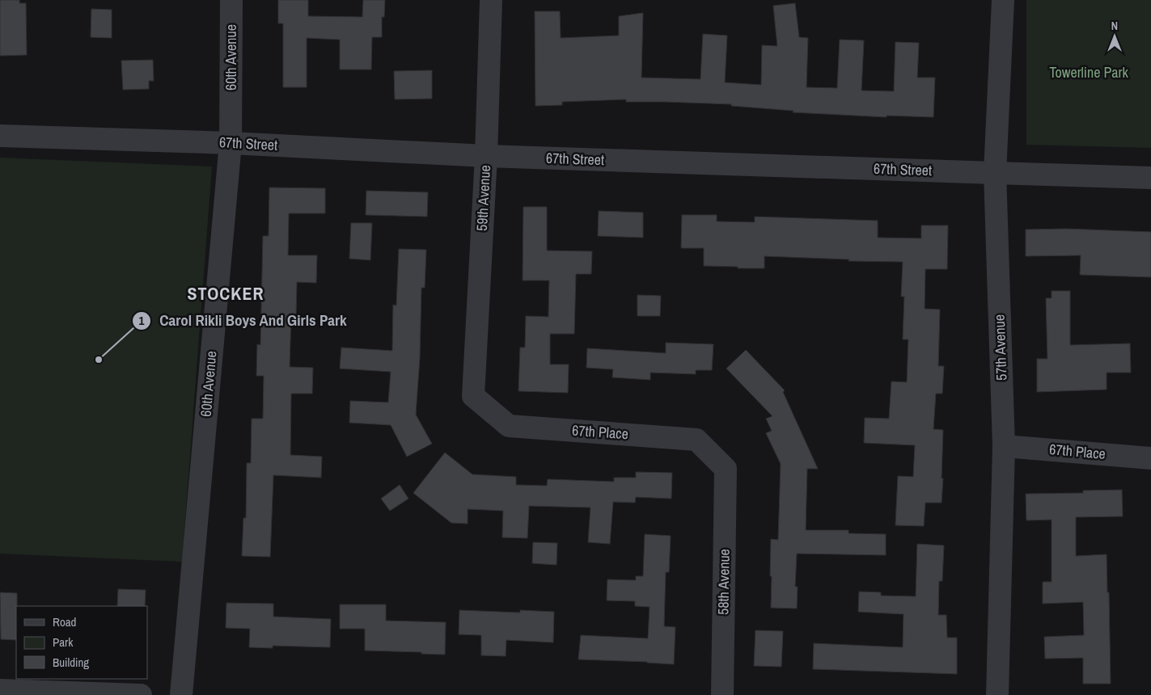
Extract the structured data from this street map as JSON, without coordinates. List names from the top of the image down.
{
  "streets": {
    "street": [
      "60th Avenue",
      "67th Street",
      "59th Avenue",
      "57th Avenue",
      "67th Place",
      "58th Avenue"
    ]
  },
  "crossings": [
    ["60th Avenue", "67th Street"],
    ["67th Street", "59th Avenue"],
    ["67th Street", "57th Avenue"],
    ["59th Avenue", "67th Place"],
    ["57th Avenue", "67th Place"],
    ["67th Place", "58th Avenue"]
  ],
  "districts": ["STOCKER"],
  "parks": ["Towerline Park"],
  "places": ["Carol Rikli Boys And Girls Park"],
  "legend": ["Road", "Park", "Building"],
  "north": "top"
}
